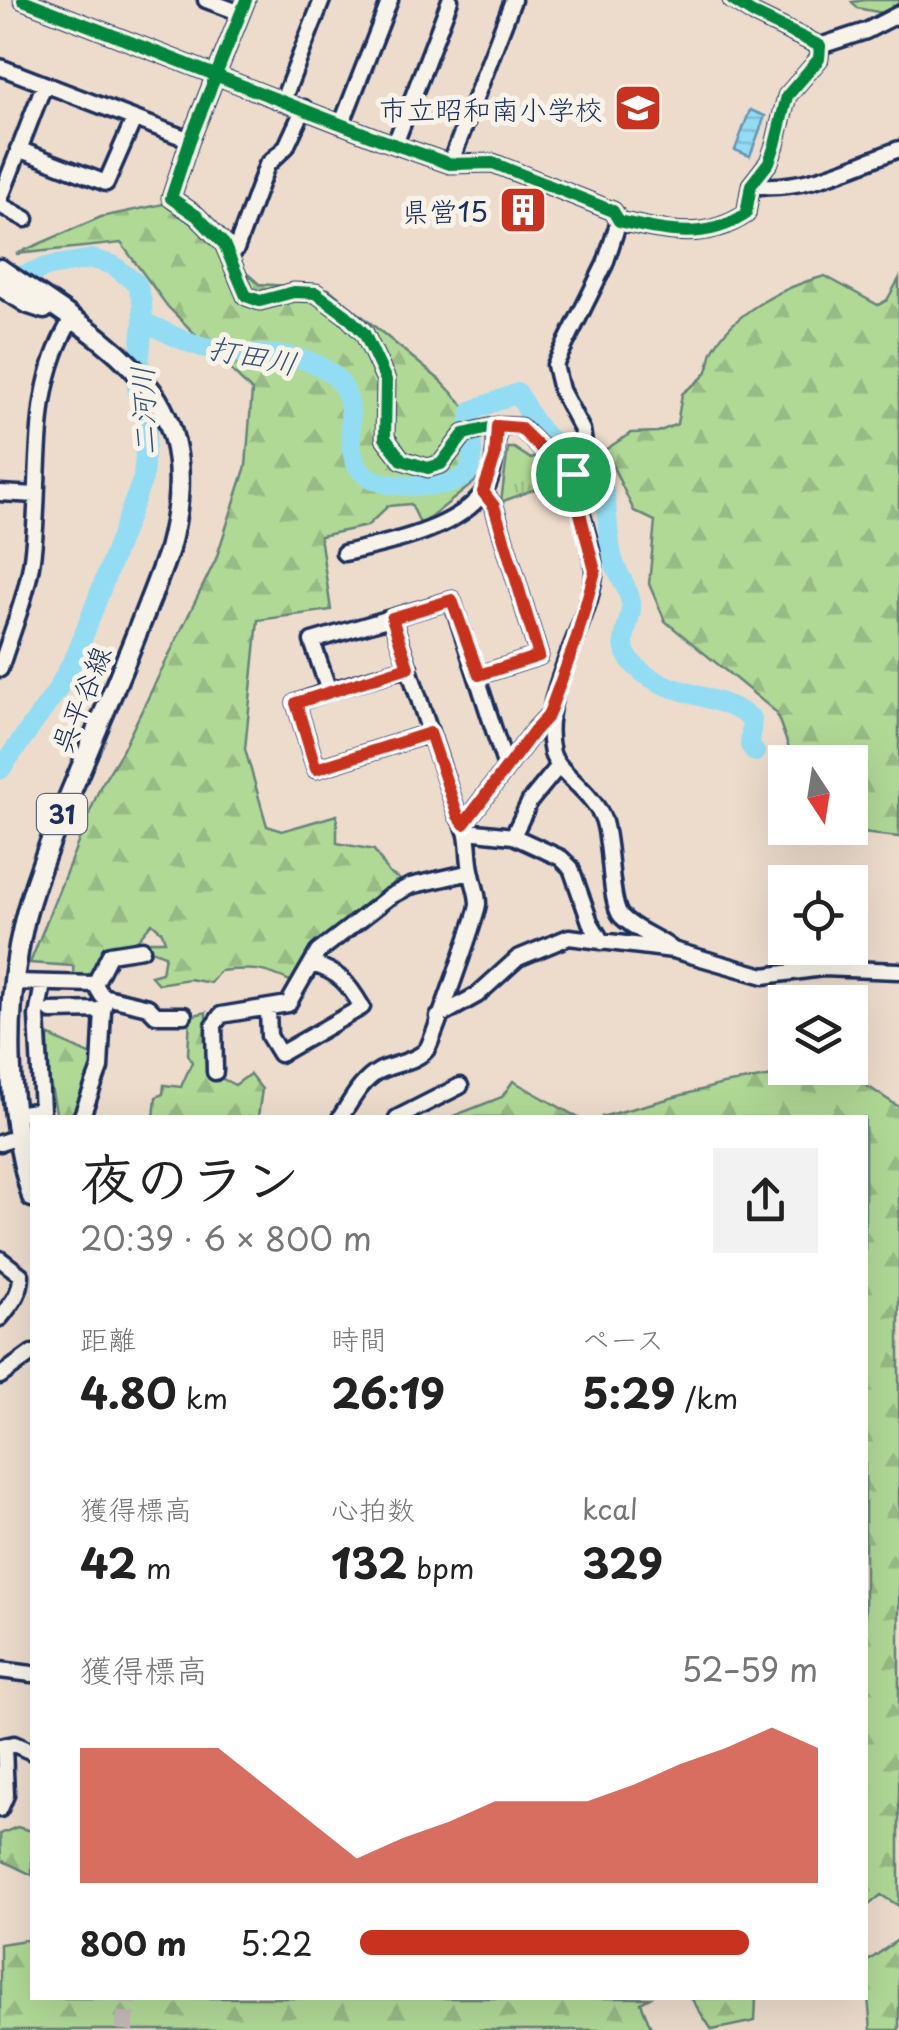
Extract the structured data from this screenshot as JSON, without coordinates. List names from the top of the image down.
{
  "streets": {
    "main road": ["呉平谷線", "31"]
  },
  "water": ["打田川", "二河川"],
  "places": {
    "school or university": ["市立昭和南小学校"],
    "building": ["県営15"]
  },
  "north": "bottom",
  "page": {
    "heading": ["夜のラン", "20:39 · 6 × 800 m"],
    "stats": [
      ["距離", "4.80 km"],
      ["時間", "26:19"],
      ["ペース", "5:29 /km"],
      ["獲得標高", "42 m"],
      ["心拍数", "132 bpm"],
      ["kcal", "329"]
    ],
    "chart": ["獲得標高", "52–59 m"],
    "list": [
      {
        "name": "800 m",
        "note": "5:22"
      }
    ]
  }
}
